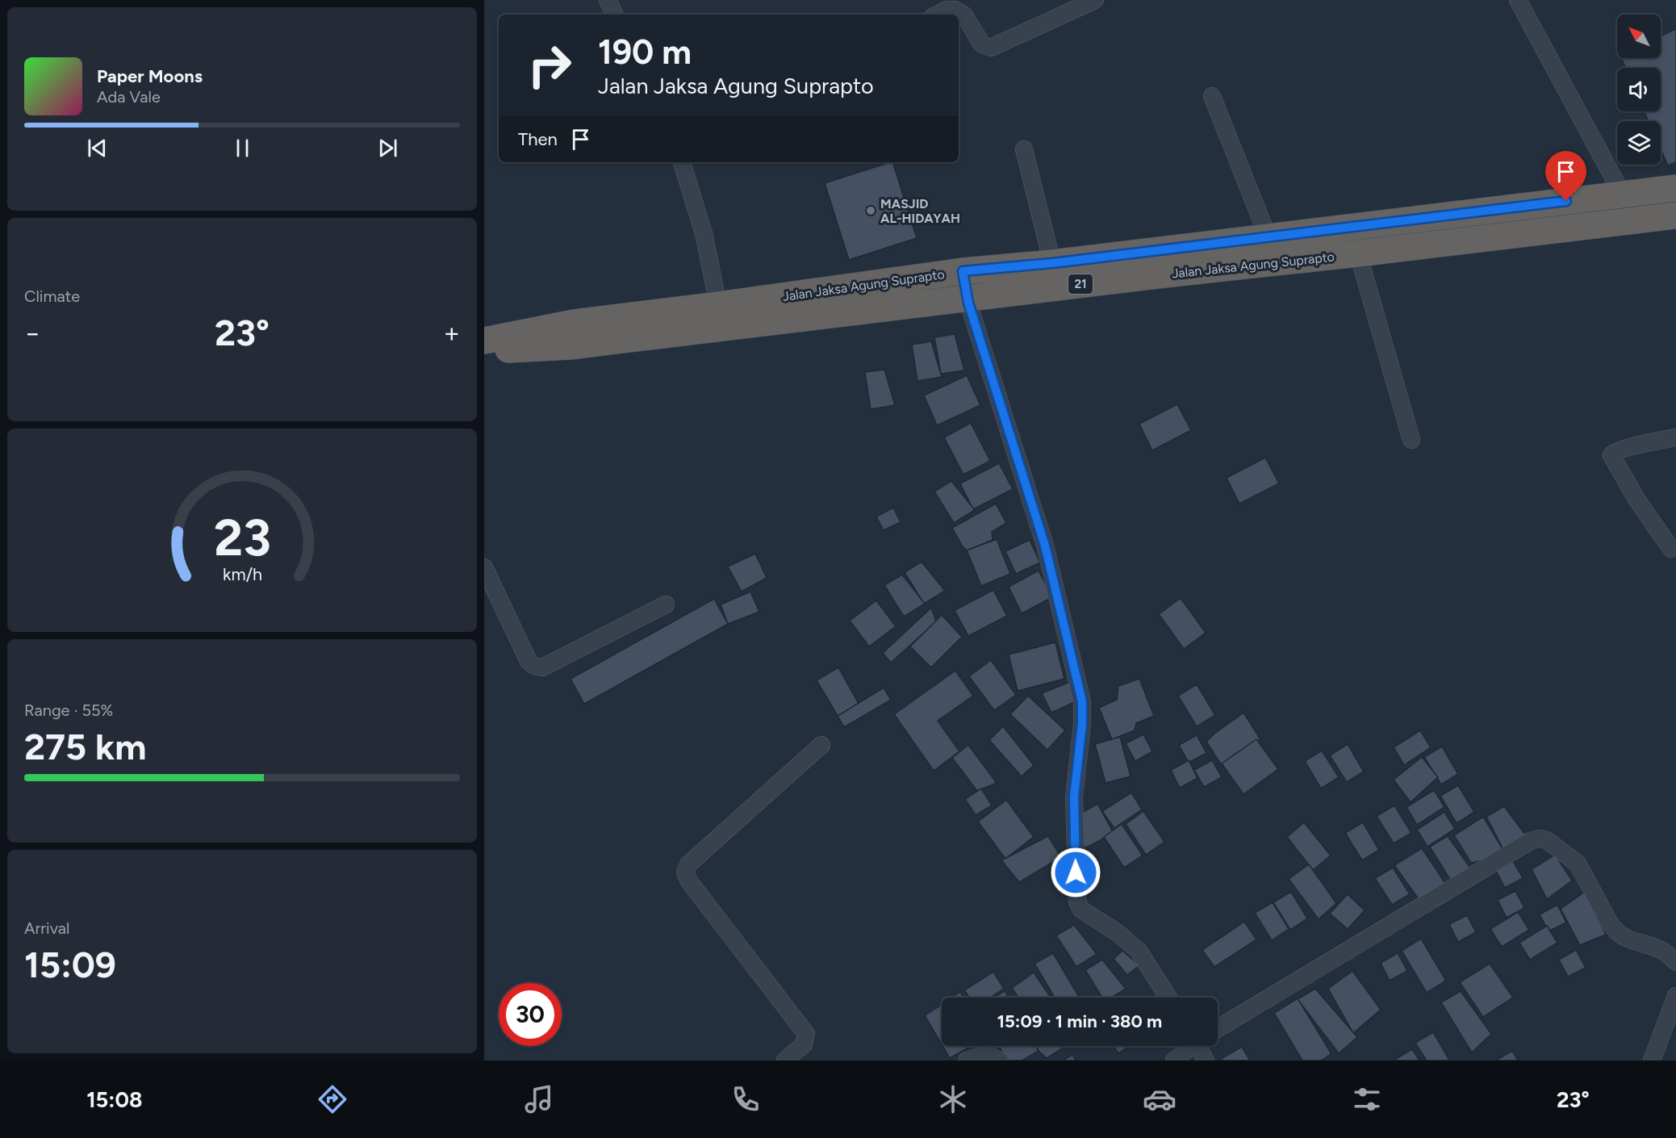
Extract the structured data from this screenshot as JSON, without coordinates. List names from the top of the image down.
{
  "streets": {
    "highway": ["Jalan Jaksa Agung Suprapto", "21"]
  },
  "places": ["MASJID AL-HIDAYAH"],
  "north": "top left",
  "page": {
    "turn": ["190 m", "Jalan Jaksa Agung Suprapto"],
    "song": ["Paper Moons", "Ada Vale"],
    "then": "Then",
    "tile": [
      "Climate",
      ["Range · 55%", "275 km"],
      ["Arrival", "15:09"]
    ],
    "heat": ["−", "23°", "+"],
    "limit": "30",
    "trip": "15:09 · 1 min · 380 m",
    "tabs": ["15:08", "23°"],
    "gauge": ["23", "km/h"]
  }
}
